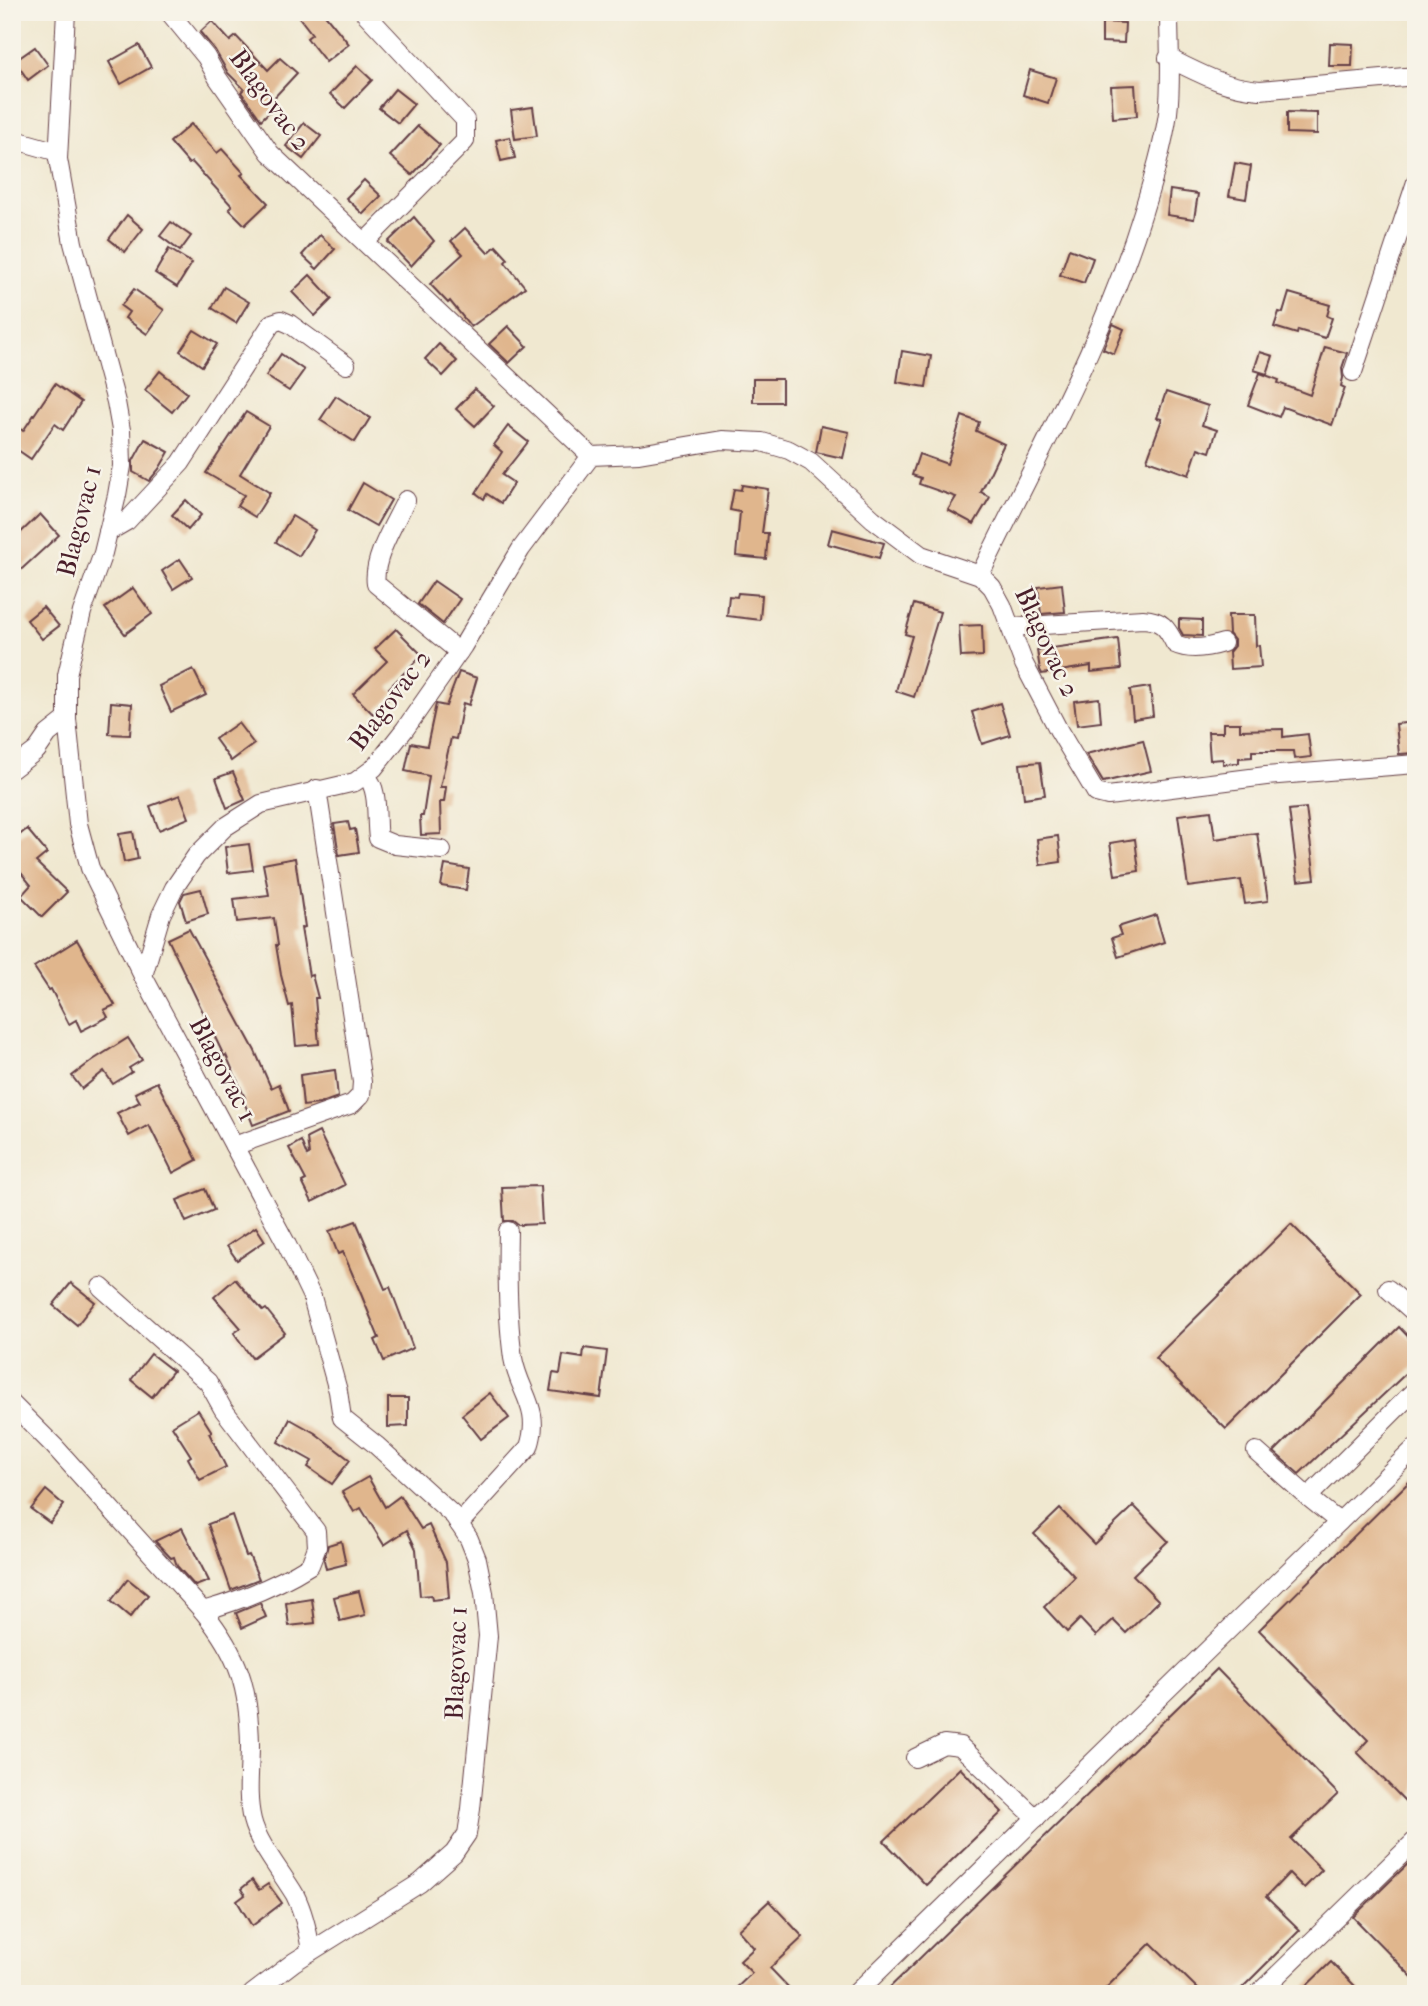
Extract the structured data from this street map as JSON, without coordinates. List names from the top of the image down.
{
  "streets": {
    "street": ["Blagovac 2", "Blagovac 1"]
  },
  "crossings": [
    ["Blagovac 2", "Blagovac 1"]
  ]
}
